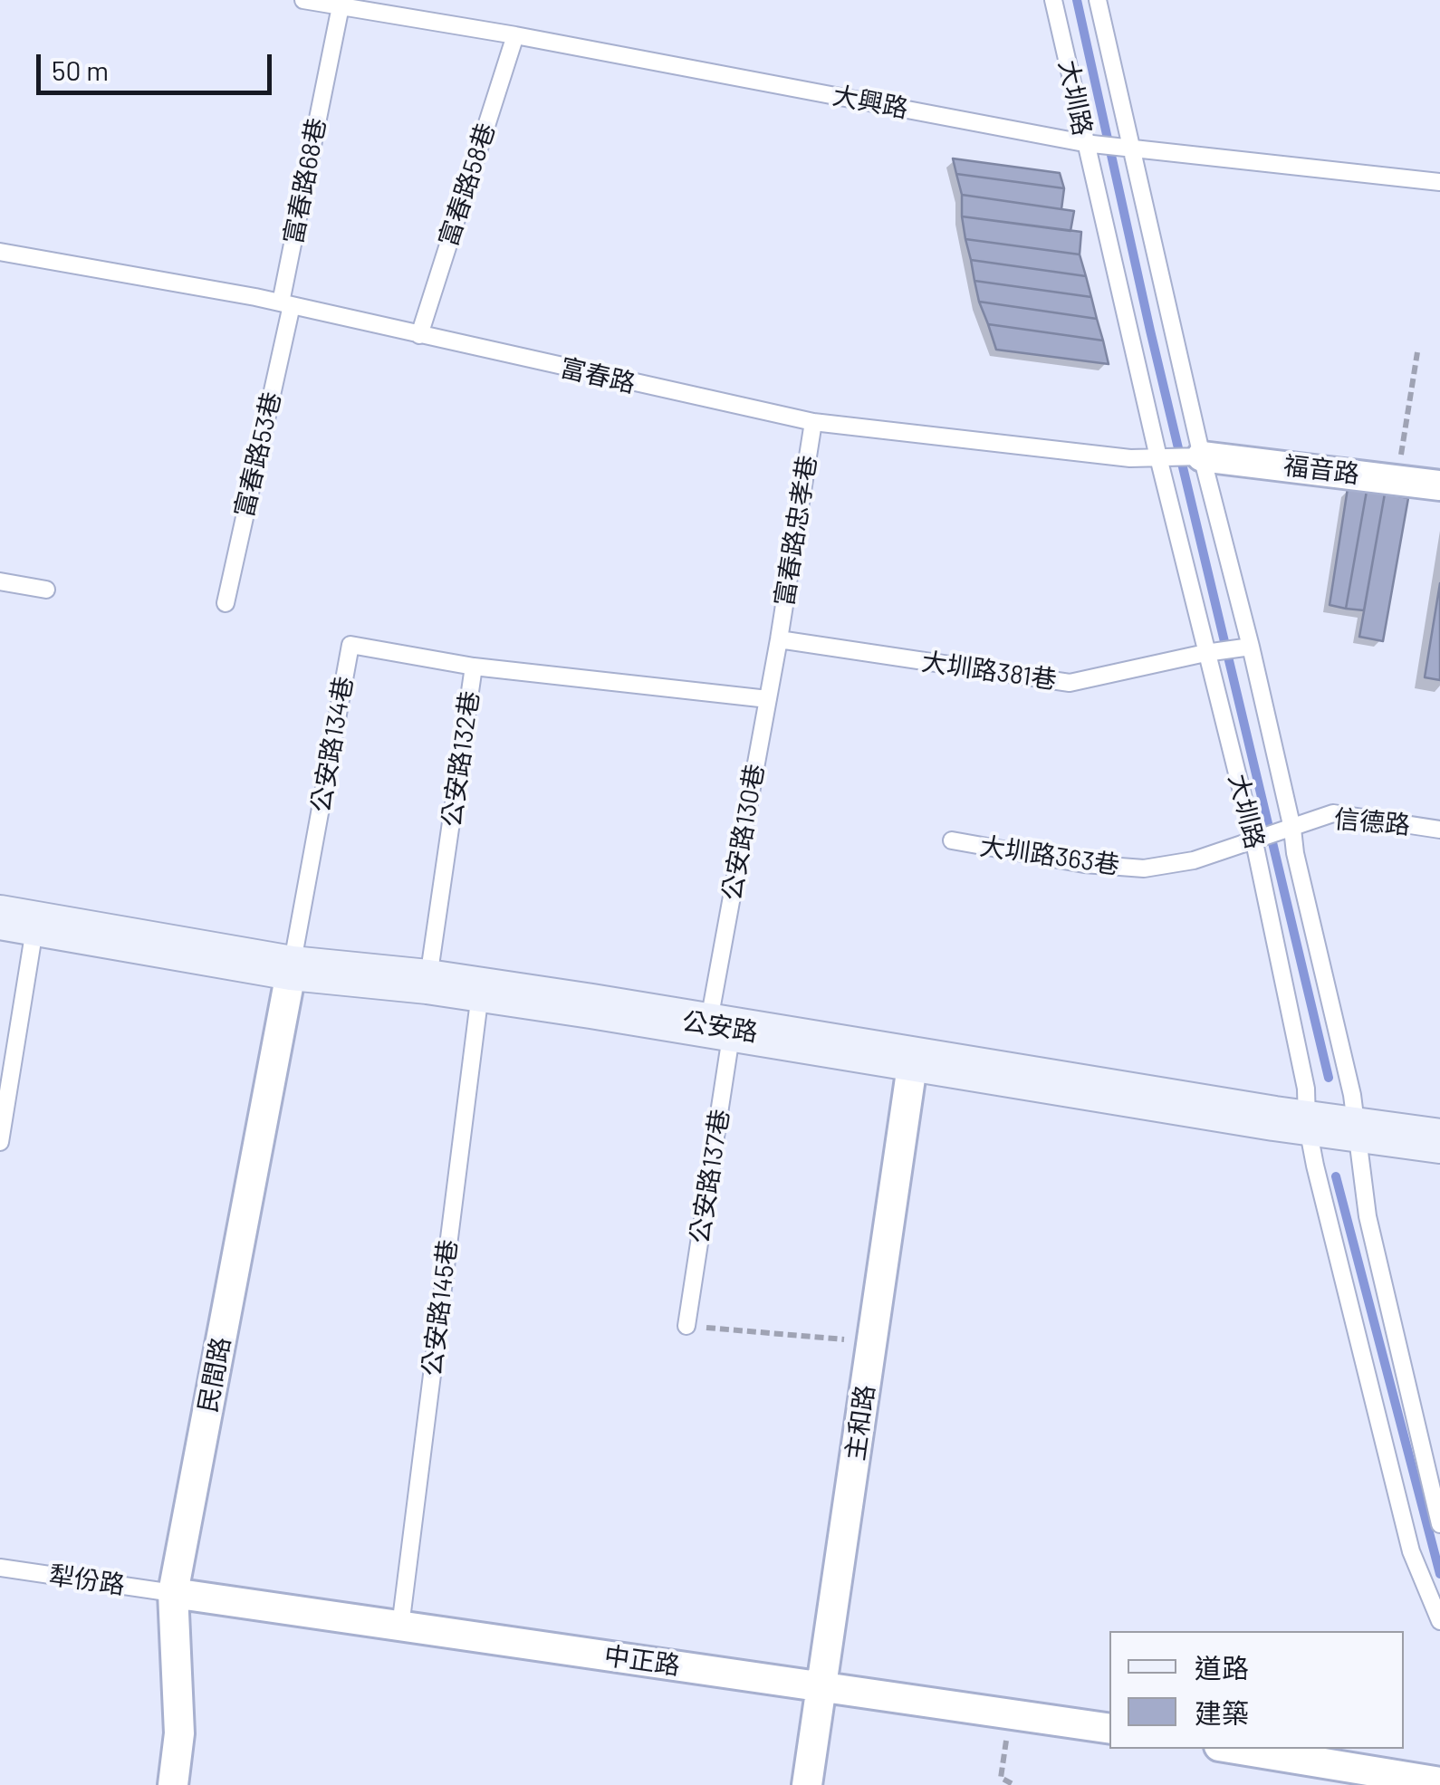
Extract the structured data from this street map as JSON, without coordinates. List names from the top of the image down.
{
  "streets": {
    "main road": ["公安路"],
    "street": [
      "福音路",
      "民間路",
      "主和路",
      "中正路"
    ],
    "lane": [
      "大圳路",
      "大興路",
      "富春路68巷",
      "富春路58巷",
      "富春路",
      "富春路53巷",
      "富春路忠孝巷",
      "大圳路381巷",
      "公安路134巷",
      "公安路132巷",
      "信德路",
      "公安路130巷",
      "大圳路363巷",
      "公安路137巷",
      "公安路145巷",
      "犁份路"
    ]
  },
  "crossings": [
    ["大圳路", "大興路"],
    ["大圳路", "富春路"],
    ["大圳路", "福音路"],
    ["大圳路", "大圳路381巷"],
    ["大圳路", "信德路"],
    ["大圳路", "大圳路363巷"],
    ["大圳路", "公安路"],
    ["大興路", "富春路68巷"],
    ["大興路", "富春路58巷"],
    ["富春路68巷", "富春路"],
    ["富春路68巷", "富春路53巷"],
    ["富春路58巷", "富春路"],
    ["富春路", "富春路53巷"],
    ["富春路", "福音路"],
    ["富春路", "富春路忠孝巷"],
    ["富春路忠孝巷", "大圳路381巷"],
    ["富春路忠孝巷", "公安路130巷"],
    ["大圳路381巷", "公安路130巷"],
    ["公安路134巷", "公安路132巷"],
    ["公安路134巷", "公安路"],
    ["公安路134巷", "民間路"],
    ["公安路132巷", "公安路130巷"],
    ["公安路132巷", "公安路"],
    ["信德路", "大圳路363巷"],
    ["公安路130巷", "公安路"],
    ["公安路130巷", "公安路137巷"],
    ["公安路", "公安路137巷"],
    ["公安路", "公安路145巷"],
    ["公安路", "民間路"],
    ["公安路", "主和路"],
    ["公安路145巷", "中正路"],
    ["民間路", "犁份路"],
    ["民間路", "中正路"],
    ["主和路", "中正路"],
    ["犁份路", "中正路"]
  ],
  "legend": ["道路", "建築"],
  "scale_bar": "50 m"
}
